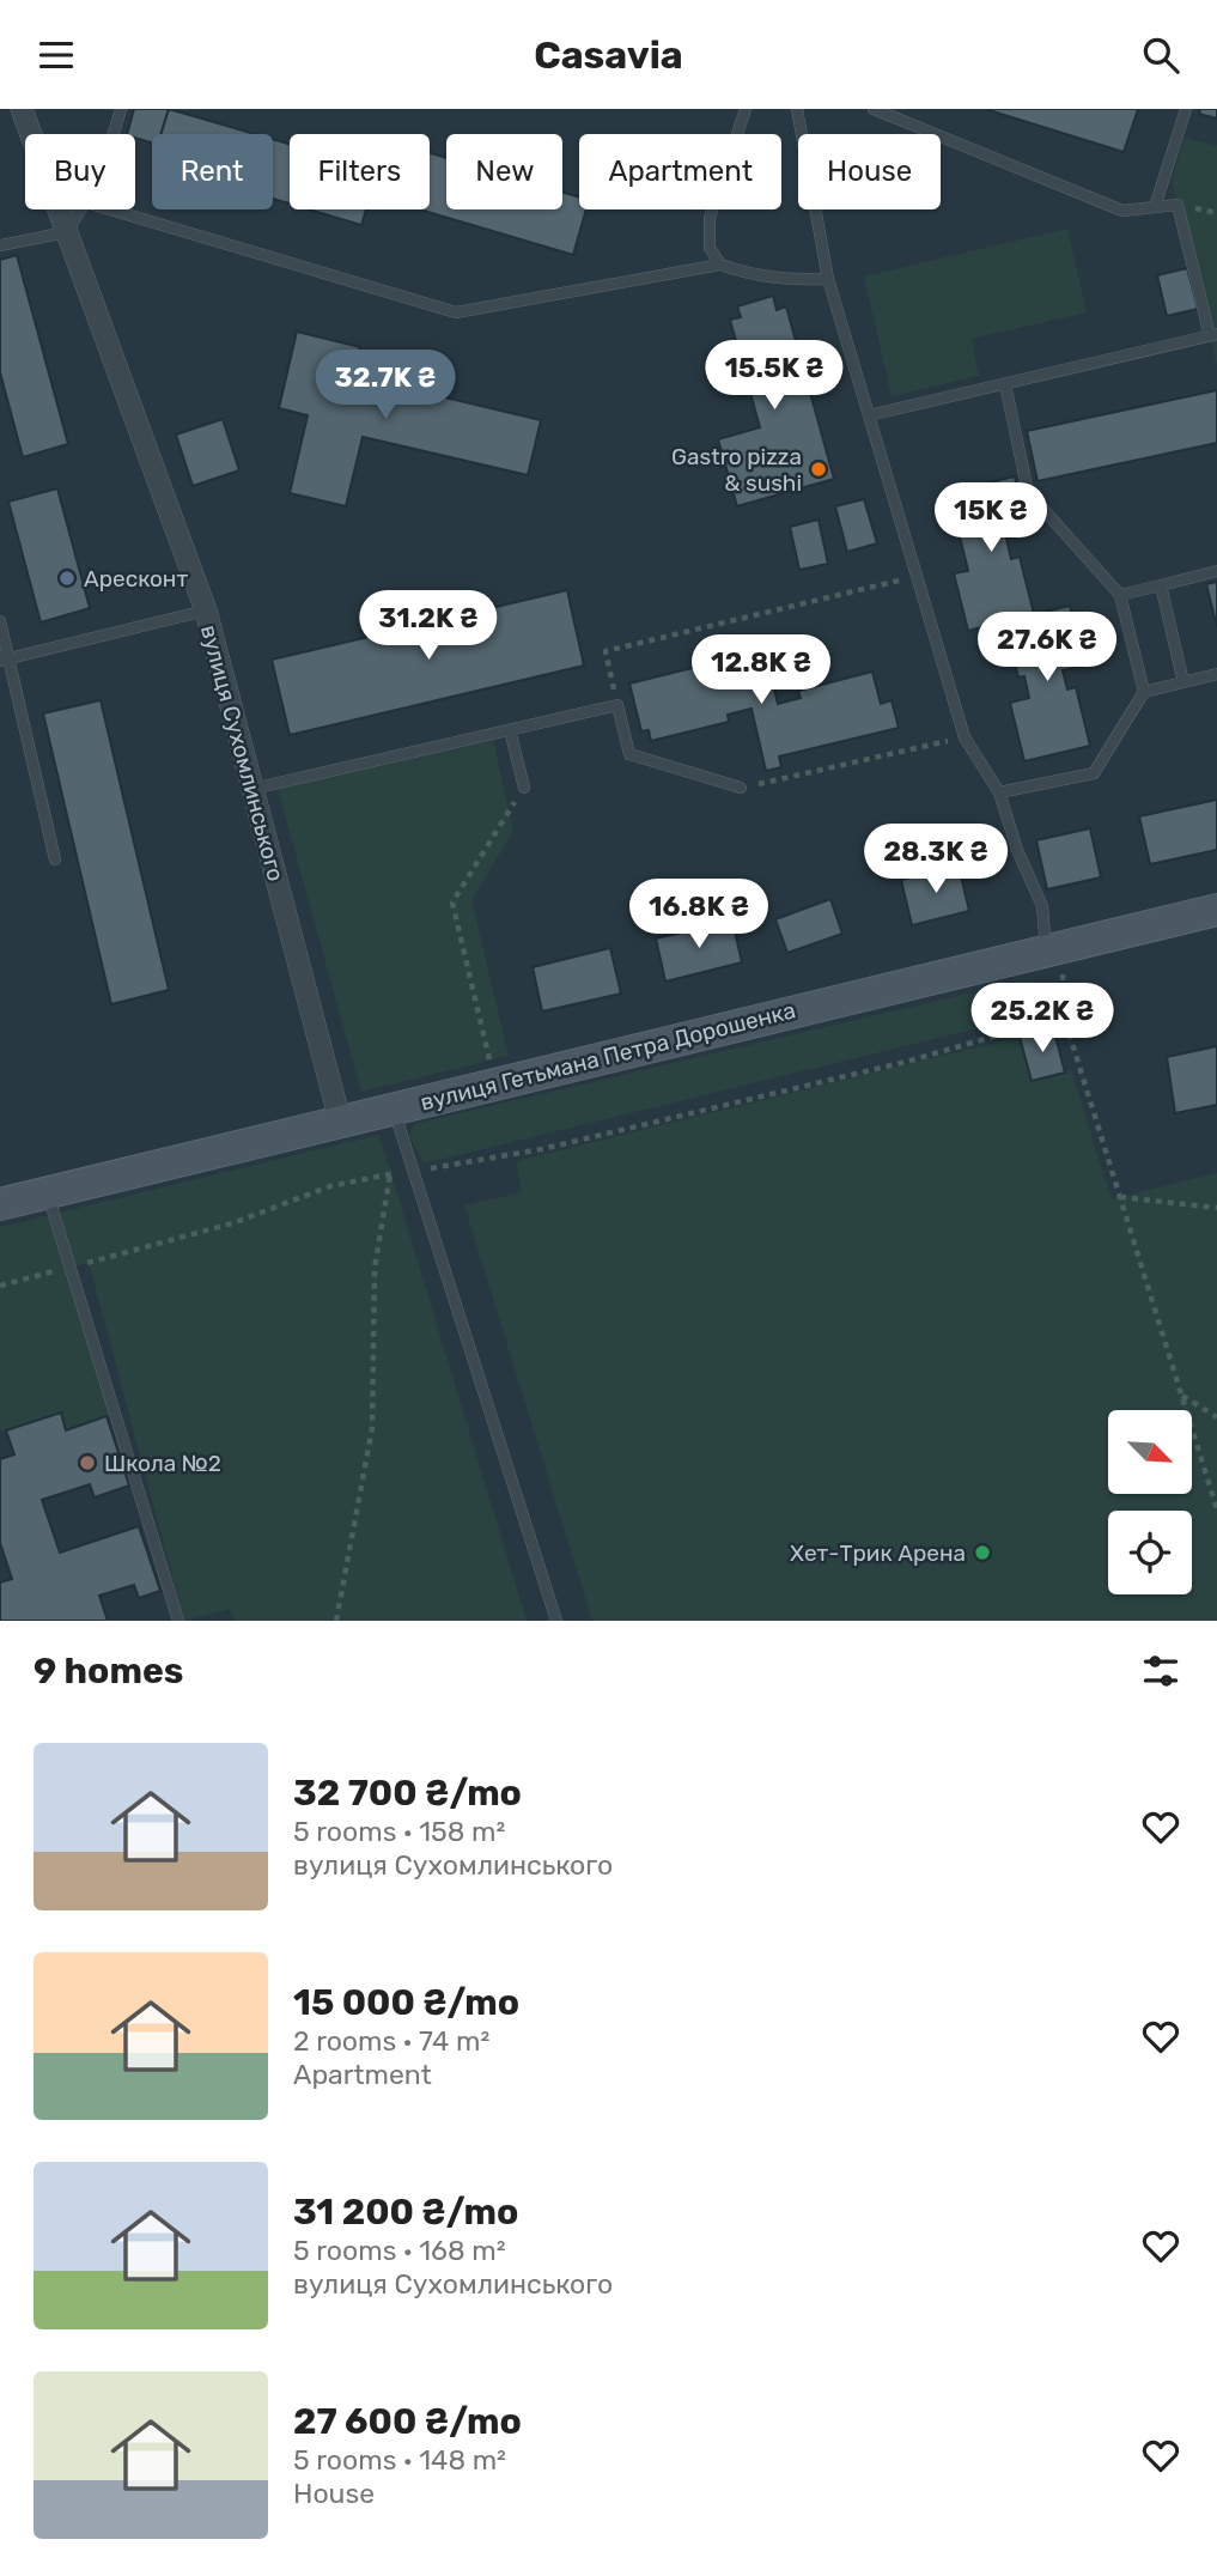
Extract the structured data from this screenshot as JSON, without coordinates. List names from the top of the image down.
{
  "streets": {
    "street": ["вулиця Сухомлинського", "вулиця Гетьмана Петра Дорошенка"]
  },
  "crossings": [
    ["вулиця Сухомлинського", "вулиця Гетьмана Петра Дорошенка"]
  ],
  "places": [
    "Gastro pizza & sushi",
    "Аресконт",
    "Школа №2",
    "Хет-Трик Арена"
  ],
  "north": "bottom right",
  "page": {
    "header": "Casavia",
    "chip": [
      "Buy",
      "Rent",
      "Filters",
      "New",
      "Apartment",
      "House"
    ],
    "price": [
      "15.5K ₴",
      "32.7K ₴",
      "15K ₴",
      "31.2K ₴",
      "27.6K ₴",
      "12.8K ₴",
      "28.3K ₴",
      "16.8K ₴",
      "25.2K ₴"
    ],
    "heading": "9 homes",
    "list": [
      {
        "name": "32 700 ₴/mo",
        "note": "5 rooms · 158 m² · вулиця Сухомлинського"
      },
      {
        "name": "15 000 ₴/mo",
        "note": "2 rooms · 74 m² · Apartment"
      },
      {
        "name": "31 200 ₴/mo",
        "note": "5 rooms · 168 m² · вулиця Сухомлинського"
      },
      {
        "name": "27 600 ₴/mo",
        "note": "5 rooms · 148 m² · House"
      }
    ]
  }
}
